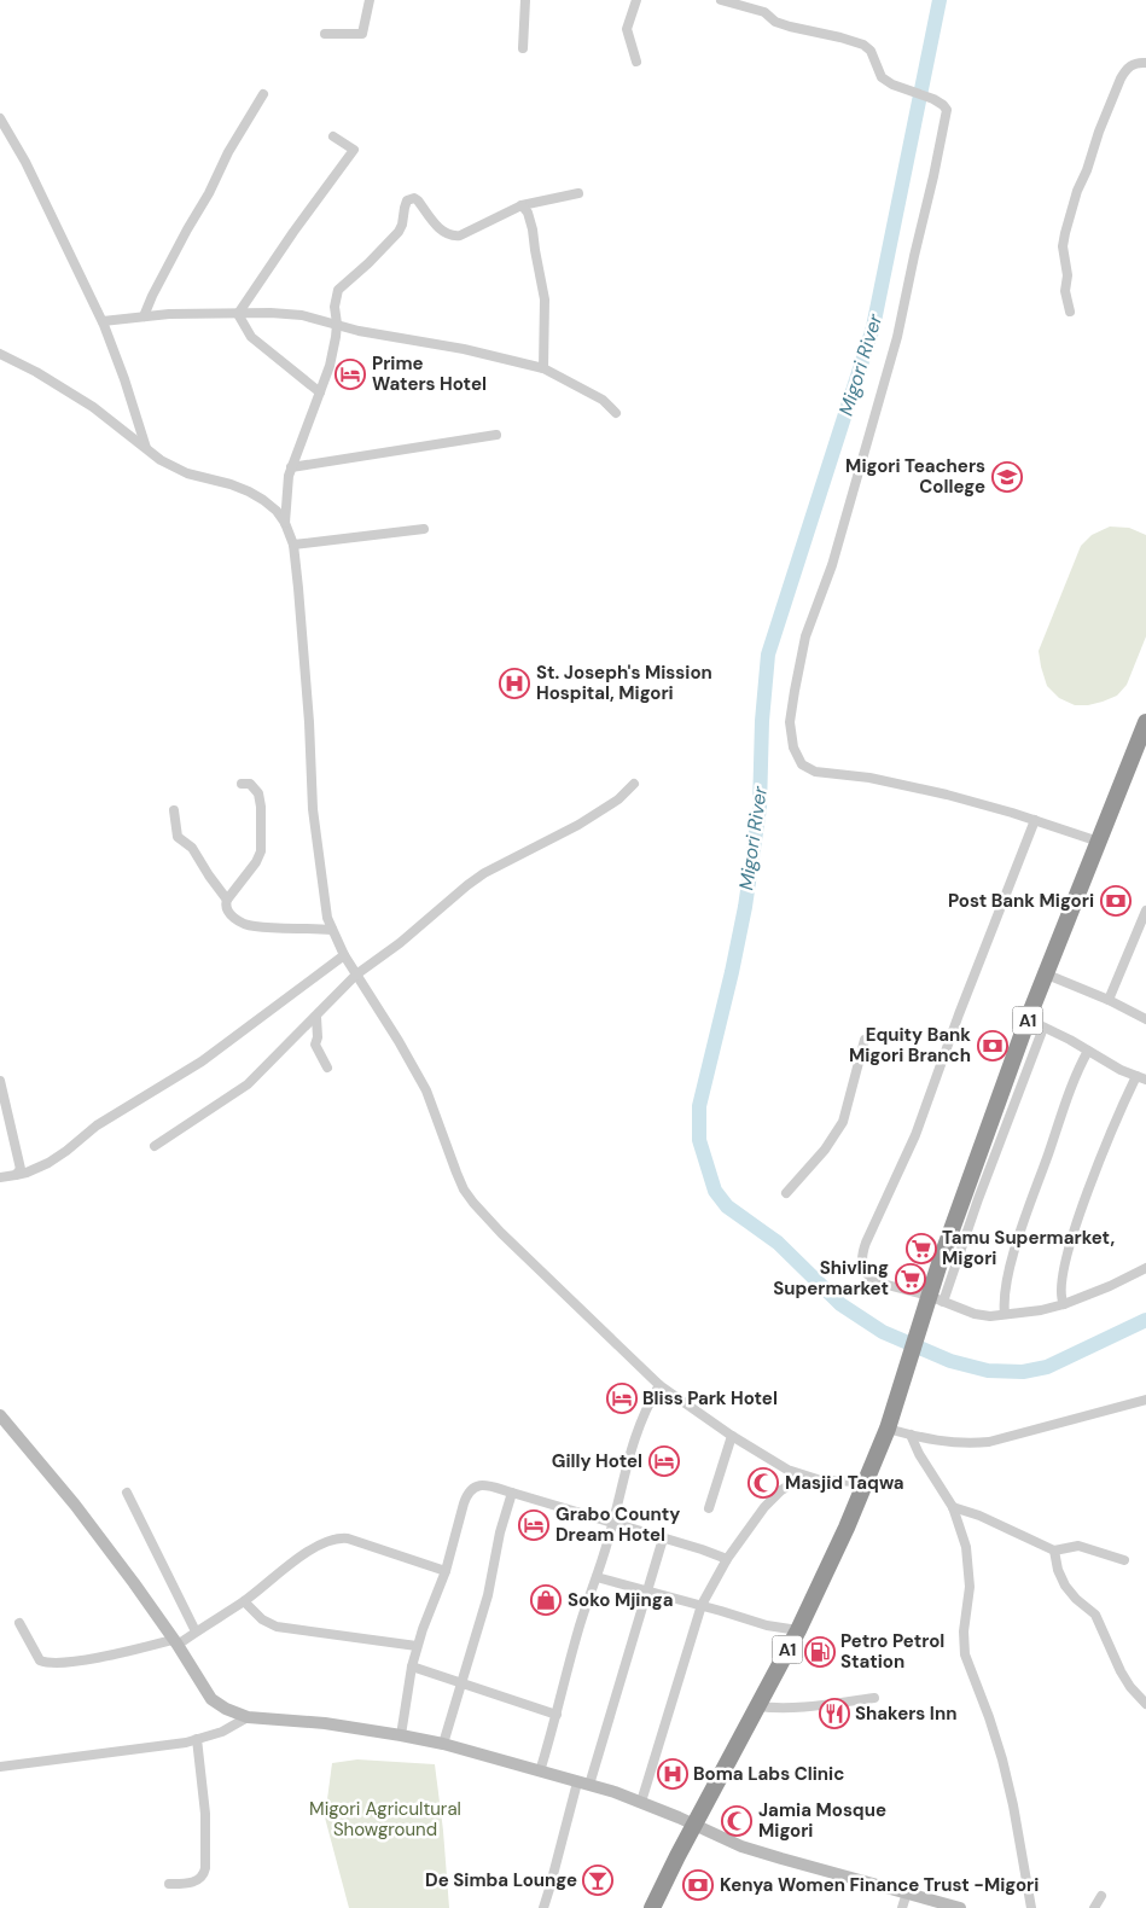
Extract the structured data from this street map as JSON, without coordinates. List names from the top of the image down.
{
  "streets": {
    "highway": ["A1"]
  },
  "water": ["Migori River"],
  "parks": ["Migori Agricultural Showground"],
  "places": {
    "hotel": [
      "Prime Waters Hotel",
      "Bliss Park Hotel",
      "Gilly Hotel",
      "Grabo County Dream Hotel"
    ],
    "school or university": ["Migori Teachers College"],
    "hospital": ["St. Joseph's Mission Hospital, Migori", "Boma Labs Clinic"],
    "bank": ["Post Bank Migori", "Equity Bank Migori Branch", "Kenya Women Finance Trust -Migori"],
    "supermarket": ["Tamu Supermarket, Migori", "Shivling Supermarket"],
    "mosque": ["Masjid Taqwa", "Jamia Mosque Migori"],
    "shop": ["Soko Mjinga"],
    "fuel station": ["Petro Petrol Station"],
    "restaurant": ["Shakers Inn"],
    "bar": ["De Simba Lounge"]
  }
}
